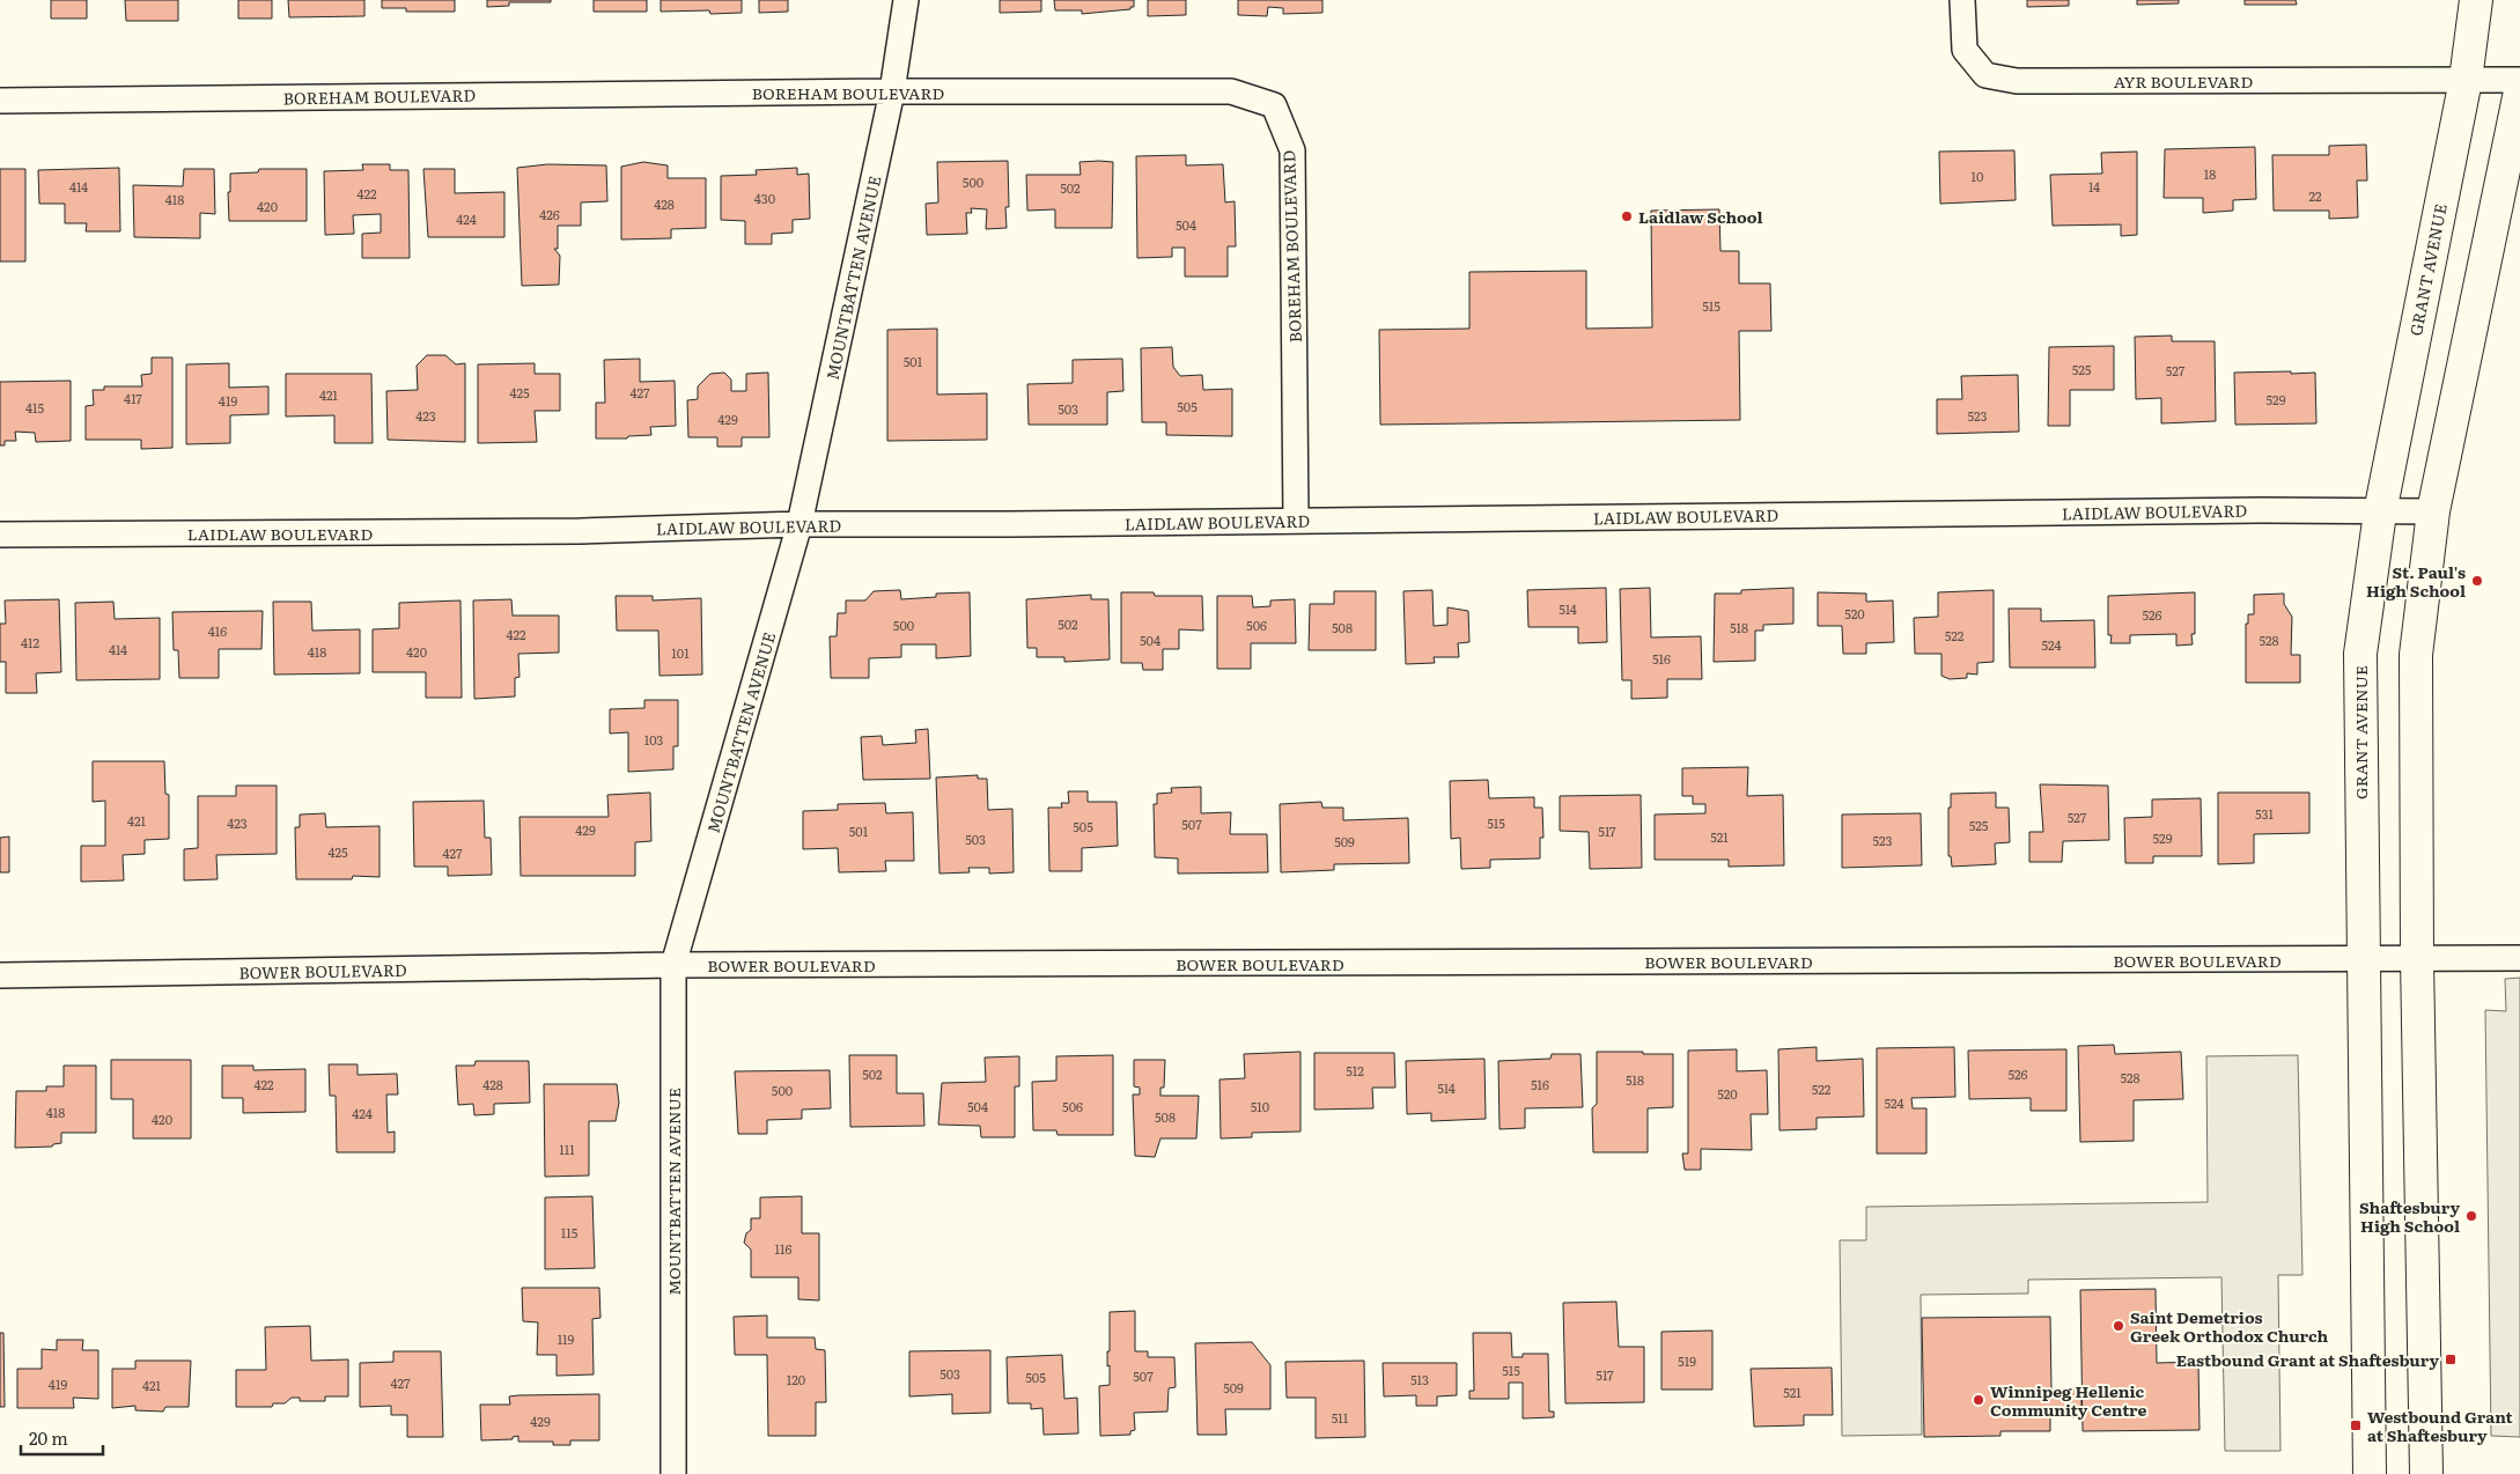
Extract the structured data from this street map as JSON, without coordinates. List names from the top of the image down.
{
  "streets": {
    "main road": ["GRANT AVENUE"],
    "street": [
      "AYR BOULEVARD",
      "BOREHAM BOULEVARD",
      "MOUNTBATTEN AVENUE",
      "LAIDLAW BOULEVARD",
      "BOWER BOULEVARD"
    ]
  },
  "crossings": [
    ["AYR BOULEVARD", "GRANT AVENUE"],
    ["BOREHAM BOULEVARD", "MOUNTBATTEN AVENUE"],
    ["BOREHAM BOULEVARD", "LAIDLAW BOULEVARD"],
    ["GRANT AVENUE", "LAIDLAW BOULEVARD"],
    ["GRANT AVENUE", "BOWER BOULEVARD"],
    ["MOUNTBATTEN AVENUE", "LAIDLAW BOULEVARD"],
    ["MOUNTBATTEN AVENUE", "BOWER BOULEVARD"]
  ],
  "places": {
    "other": [
      "Laidlaw School",
      "St. Paul's High School",
      "Shaftesbury High School",
      "Saint Demetrios Greek Orthodox Church",
      "Winnipeg Hellenic Community Centre"
    ],
    "transit": ["Eastbound Grant at Shaftesbury", "Westbound Grant at Shaftesbury"]
  },
  "house_numbers": [
    "18",
    "10",
    "500",
    "414",
    "14",
    "502",
    "422",
    "22",
    "430",
    "418",
    "428",
    "420",
    "426",
    "424",
    "504",
    "515",
    "501",
    "525",
    "527",
    "425",
    "427",
    "421",
    "417",
    "529",
    "419",
    "505",
    "415",
    "503",
    "423",
    "523",
    "429",
    "514",
    "520",
    "526",
    "502",
    "500",
    "506",
    "508",
    "518",
    "416",
    "422",
    "522",
    "504",
    "528",
    "412",
    "524",
    "414",
    "418",
    "420",
    "101",
    "516",
    "103",
    "531",
    "527",
    "421",
    "423",
    "515",
    "507",
    "525",
    "505",
    "429",
    "501",
    "517",
    "521",
    "529",
    "503",
    "523",
    "509",
    "425",
    "427",
    "512",
    "502",
    "526",
    "528",
    "518",
    "422",
    "428",
    "516",
    "514",
    "522",
    "500",
    "520",
    "524",
    "504",
    "506",
    "510",
    "418",
    "424",
    "508",
    "420",
    "111",
    "115",
    "116",
    "119",
    "519",
    "515",
    "503",
    "517",
    "507",
    "505",
    "120",
    "513",
    "427",
    "419",
    "421",
    "509",
    "521",
    "511",
    "429"
  ],
  "scale_bar": "20 m"
}
